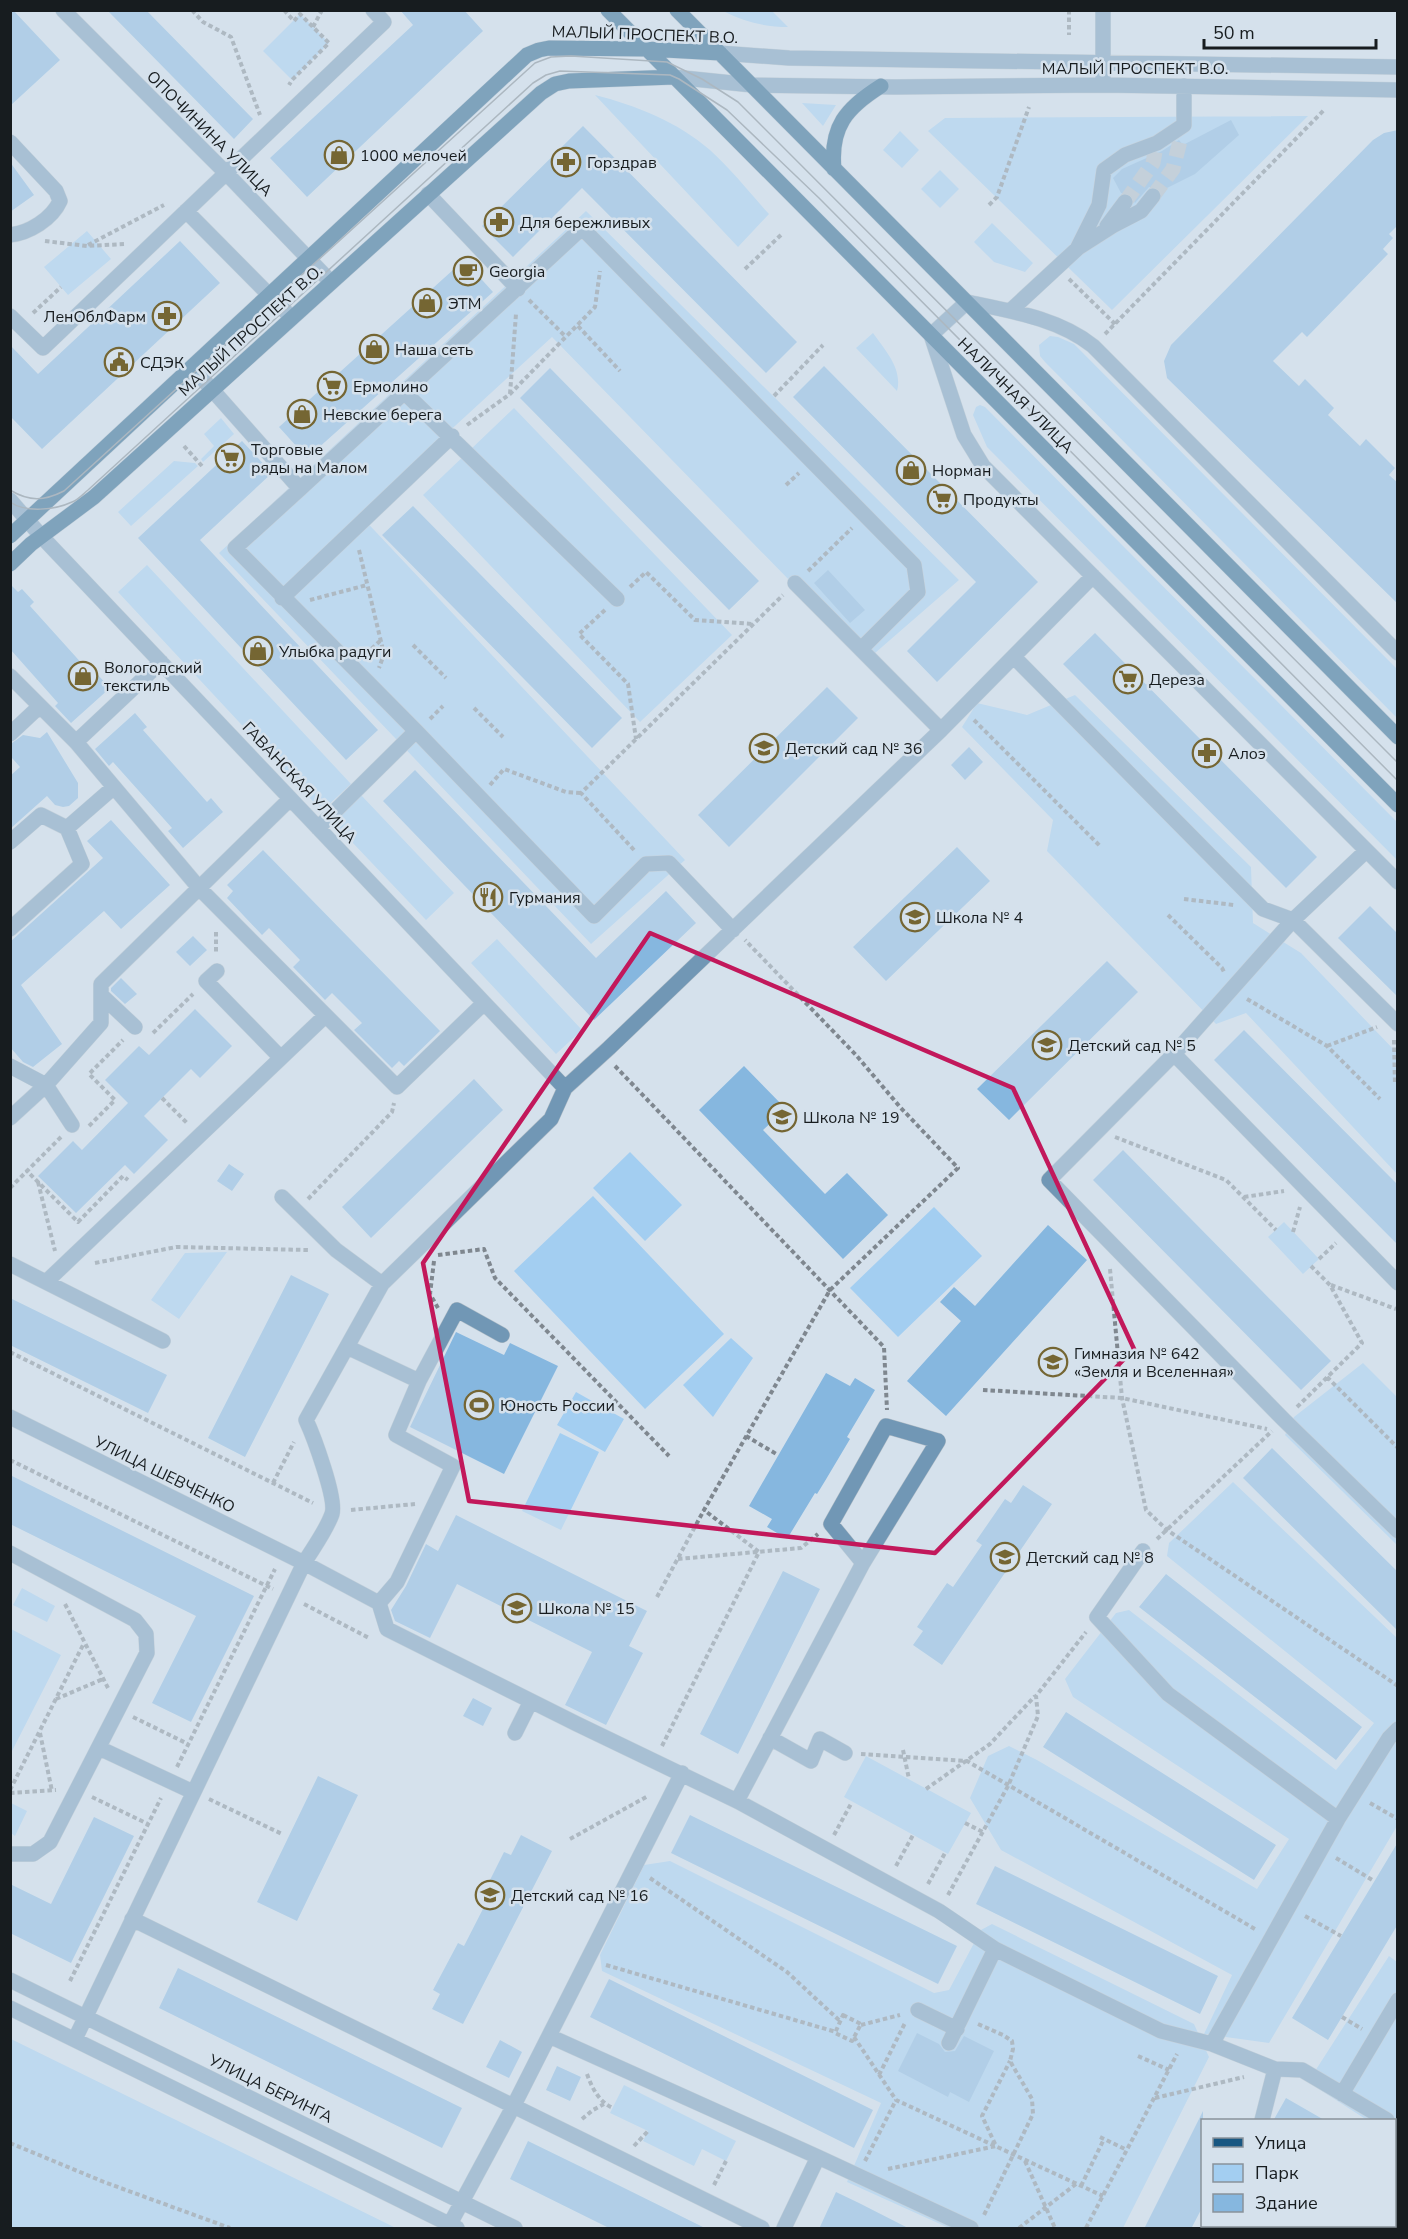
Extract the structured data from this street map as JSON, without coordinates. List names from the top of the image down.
{
  "streets": {
    "main road": ["МАЛЫЙ ПРОСПЕКТ В.О.", "НАЛИЧНАЯ УЛИЦА"],
    "street": [
      "ОПОЧИНИНА УЛИЦА",
      "ГАВАНСКАЯ УЛИЦА",
      "УЛИЦА ШЕВЧЕНКО",
      "УЛИЦА БЕРИНГА"
    ]
  },
  "crossings": [
    ["МАЛЫЙ ПРОСПЕКТ В.О.", "ОПОЧИНИНА УЛИЦА"],
    ["МАЛЫЙ ПРОСПЕКТ В.О.", "НАЛИЧНАЯ УЛИЦА"],
    ["МАЛЫЙ ПРОСПЕКТ В.О.", "ГАВАНСКАЯ УЛИЦА"]
  ],
  "places": {
    "shop": [
      "1000 мелочей",
      "ЭТМ",
      "Наша сеть",
      "Невские берега",
      "Норман",
      "Улыбка радуги",
      "Вологодский текстиль"
    ],
    "pharmacy": [
      "Горздрав",
      "Для бережливых",
      "ЛенОблФарм",
      "Алоэ"
    ],
    "cafe": ["Georgia"],
    "public building": ["СДЭК"],
    "supermarket": [
      "Ермолино",
      "Торговые ряды на Малом",
      "Продукты",
      "Дереза"
    ],
    "school or university": [
      "Детский сад № 36",
      "Школа № 4",
      "Детский сад № 5",
      "Школа № 19",
      "Гимназия № 642 «Земля и Вселенная»",
      "Детский сад № 8",
      "Школа № 15",
      "Детский сад № 16"
    ],
    "restaurant": ["Гурмания"],
    "sports": ["Юность России"]
  },
  "legend": ["Улица", "Парк", "Здание"],
  "scale_bar": "50 m"
}
